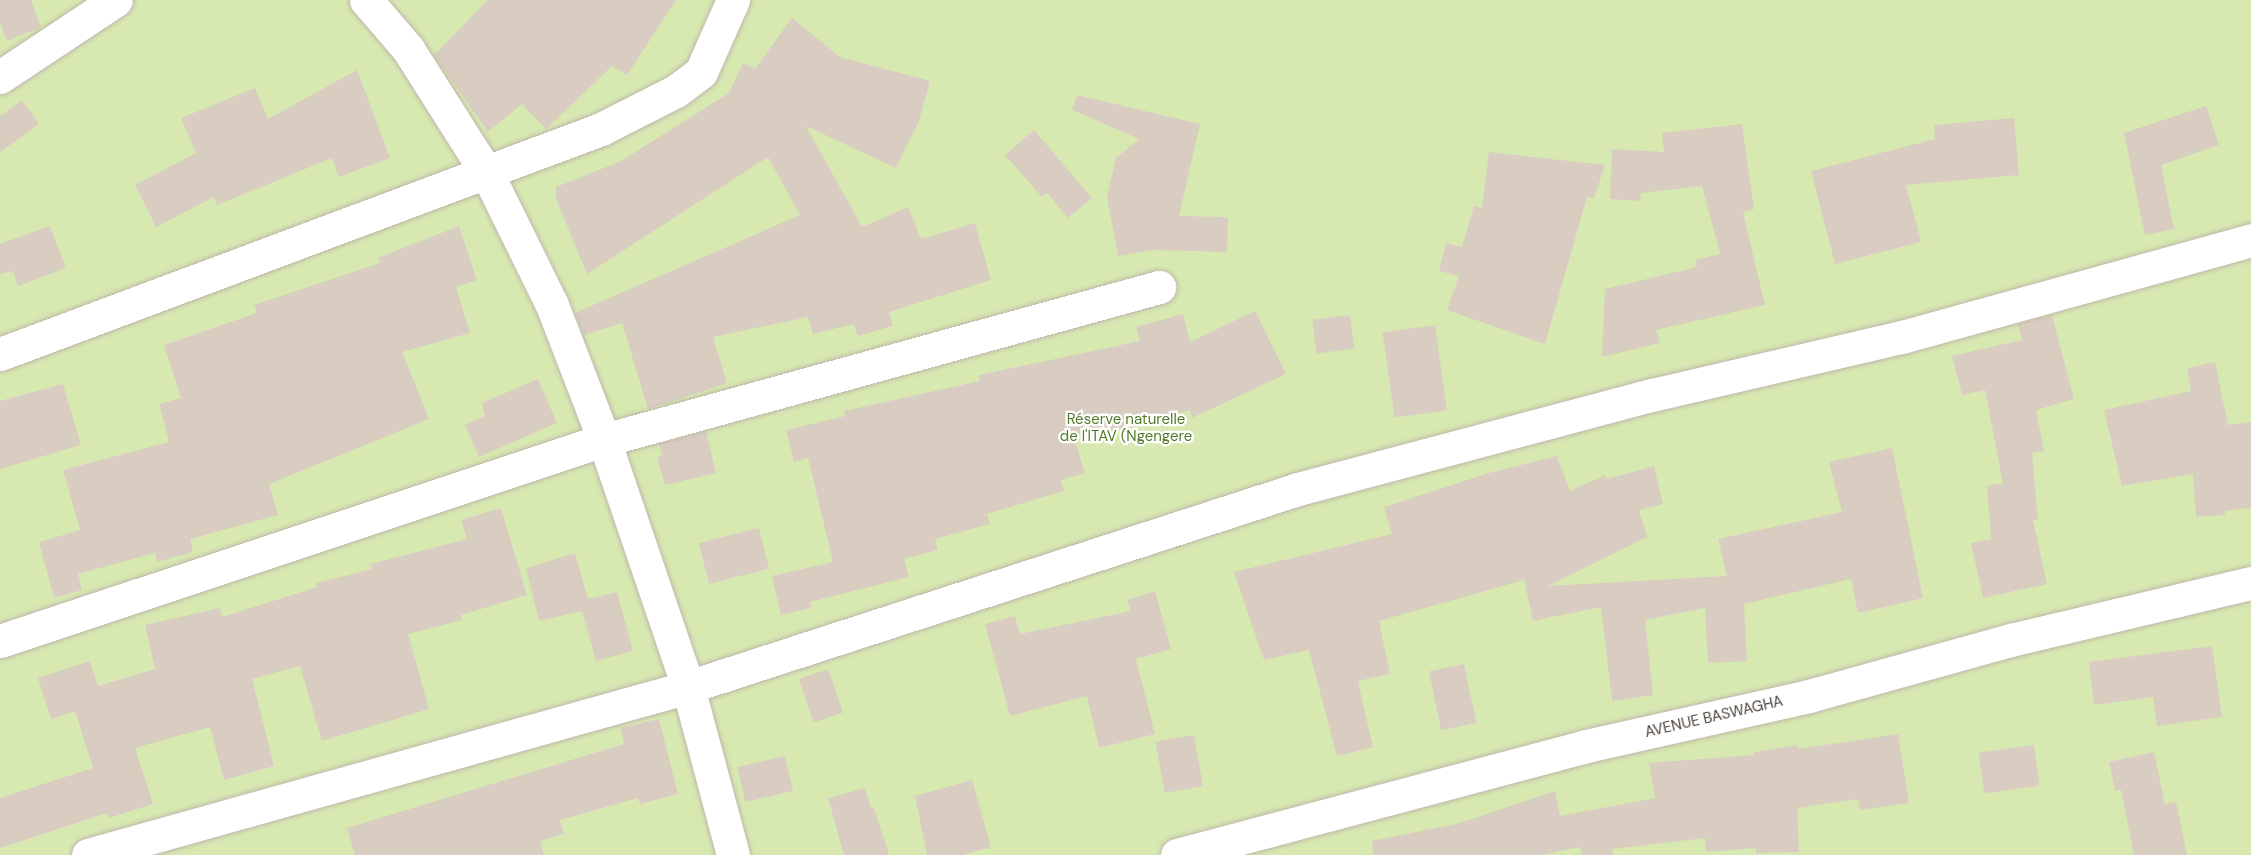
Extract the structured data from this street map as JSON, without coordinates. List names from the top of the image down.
{
  "streets": {
    "street": ["AVENUE BASWAGHA"]
  },
  "parks": ["Réserve naturelle de l'ITAV (Ngengere"]
}
